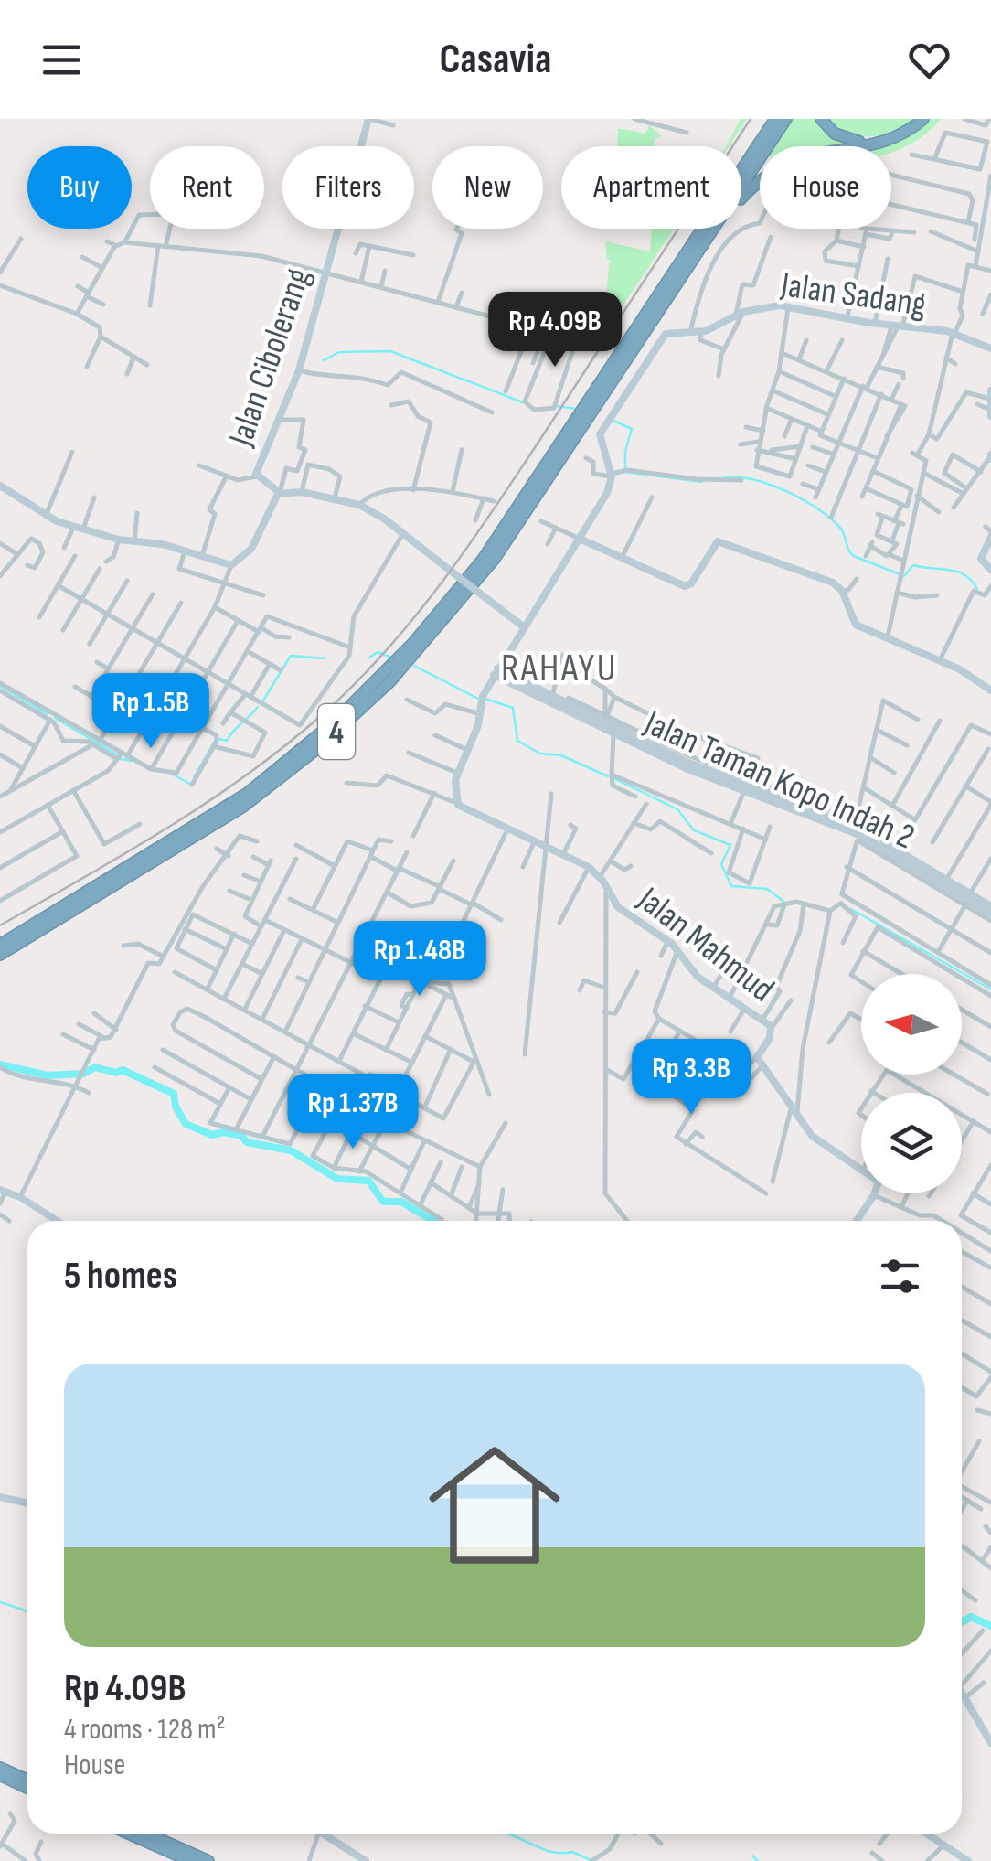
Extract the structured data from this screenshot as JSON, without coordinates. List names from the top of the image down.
{
  "streets": {
    "highway": ["4"],
    "street": [
      "Jalan Sadang",
      "Jalan Cibolerang",
      "Jalan Taman Kopo Indah 2",
      "Jalan Mahmud"
    ]
  },
  "districts": ["RAHAYU"],
  "north": "left",
  "page": {
    "header": "Casavia",
    "chip": [
      "Buy",
      "Rent",
      "Filters",
      "New",
      "Apartment",
      "House"
    ],
    "price": [
      "Rp 4.09B",
      "Rp 1.5B",
      "Rp 1.48B",
      "Rp 3.3B",
      "Rp 1.37B"
    ],
    "heading": "5 homes",
    "list": [
      {
        "name": "Rp 4.09B",
        "note": "4 rooms · 128 m² · House"
      }
    ]
  }
}
